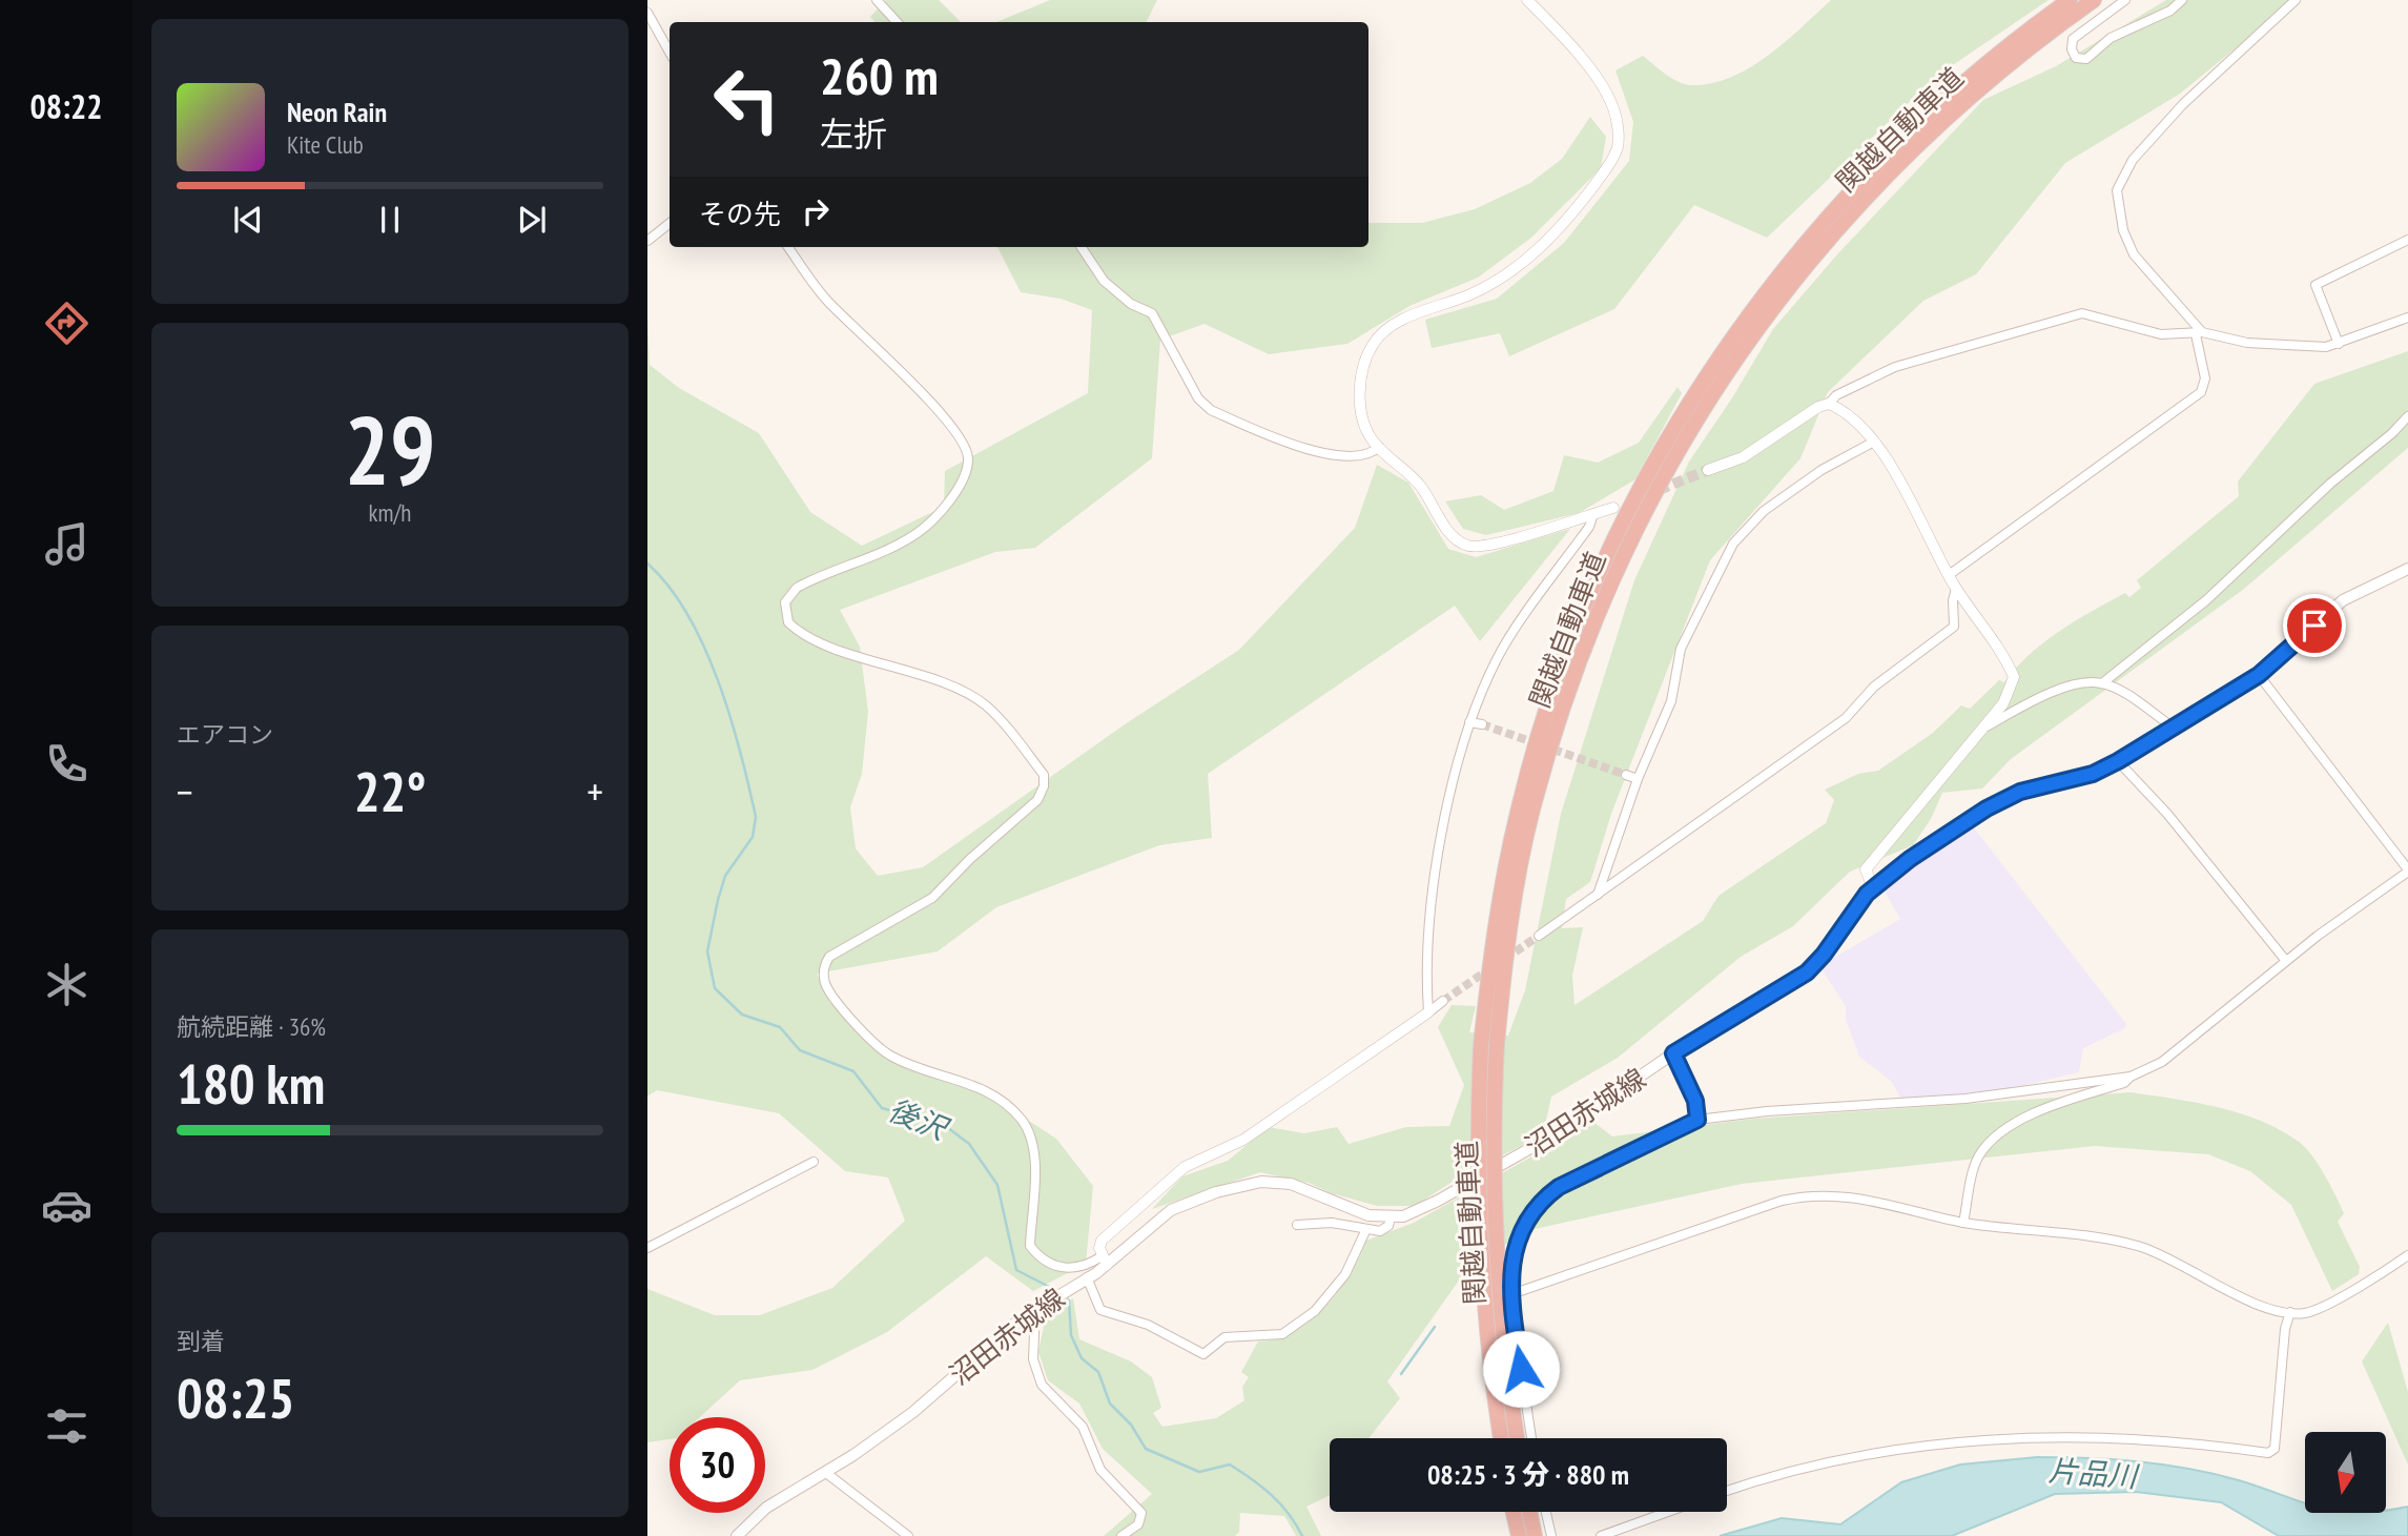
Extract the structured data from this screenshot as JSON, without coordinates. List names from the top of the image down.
{
  "streets": {
    "highway": ["関越自動車道"],
    "main road": ["沼田赤城線"]
  },
  "water": ["後沢", "片品川"],
  "north": "bottom",
  "page": {
    "tabs": "08:22",
    "turn": ["260 m", "左折"],
    "song": ["Neon Rain", "Kite Club"],
    "then": "その先",
    "tile": [
      ["29", "km/h"],
      "エアコン",
      ["航続距離 · 36%", "180 km"],
      ["到着", "08:25"]
    ],
    "heat": ["−", "22°", "+"],
    "limit": "30",
    "trip": "08:25 · 3 分 · 880 m"
  }
}
